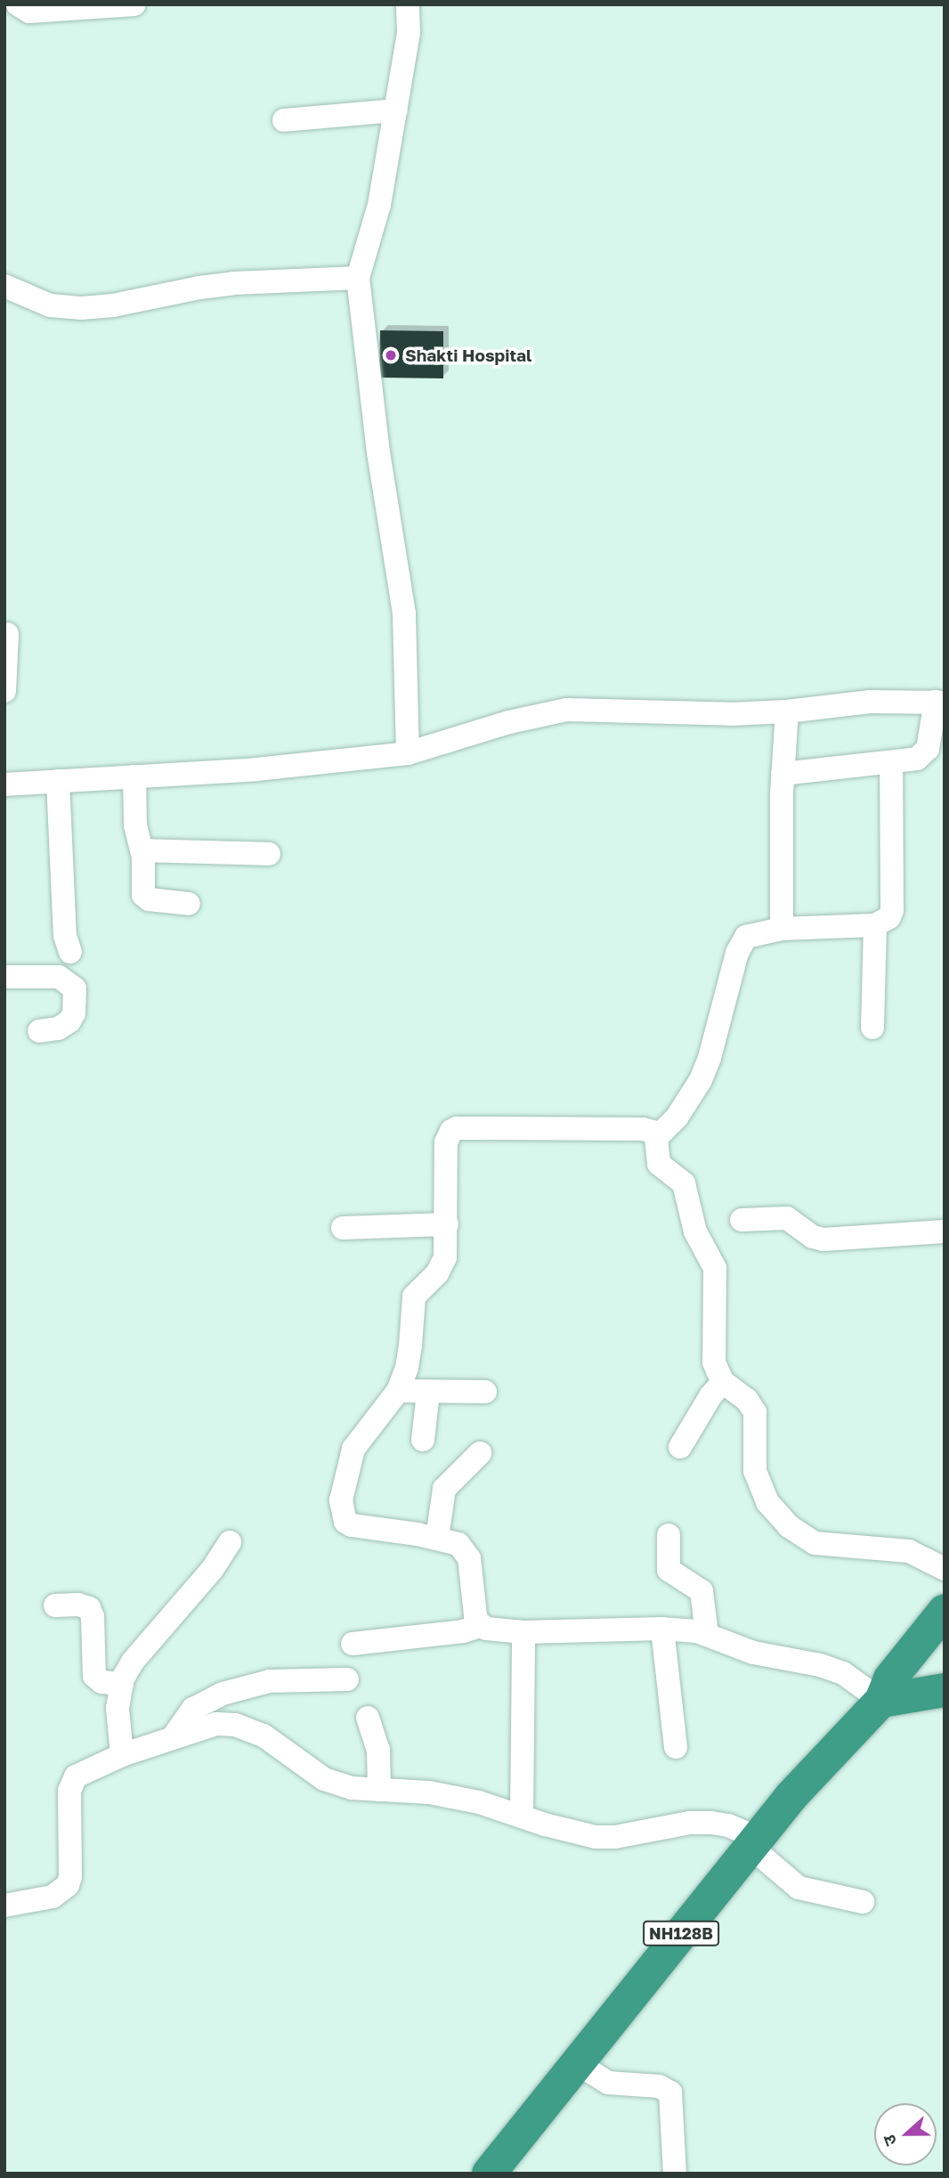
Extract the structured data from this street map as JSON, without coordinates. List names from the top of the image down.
{
  "streets": {
    "highway": ["NH128B"]
  },
  "places": ["Shakti Hospital"],
  "north": "left"
}
